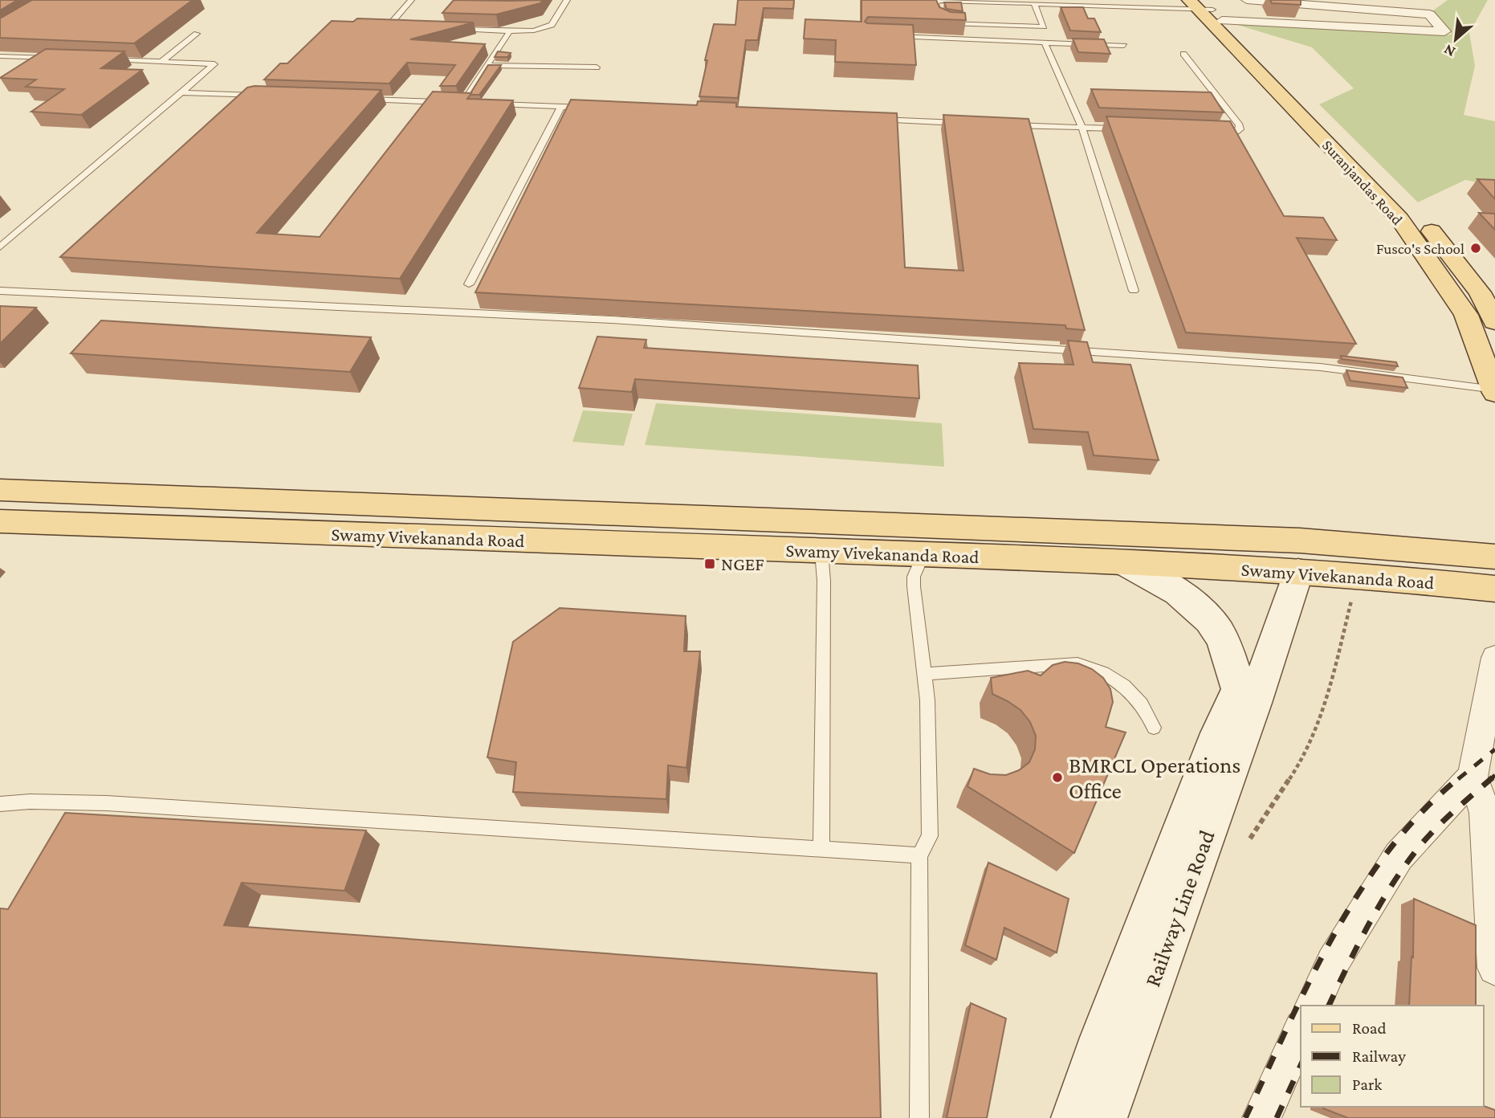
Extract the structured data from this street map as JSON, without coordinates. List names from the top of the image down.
{
  "streets": {
    "main road": ["Suranjandas Road", "Swamy Vivekananda Road", "Railway Line Road"]
  },
  "crossings": [
    ["Swamy Vivekananda Road", "Railway Line Road"]
  ],
  "places": {
    "other": ["Fusco's School", "BMRCL Operations Office"],
    "transit": ["NGEF"]
  },
  "legend": ["Road", "Railway", "Park"],
  "north": "bottom left"
}
